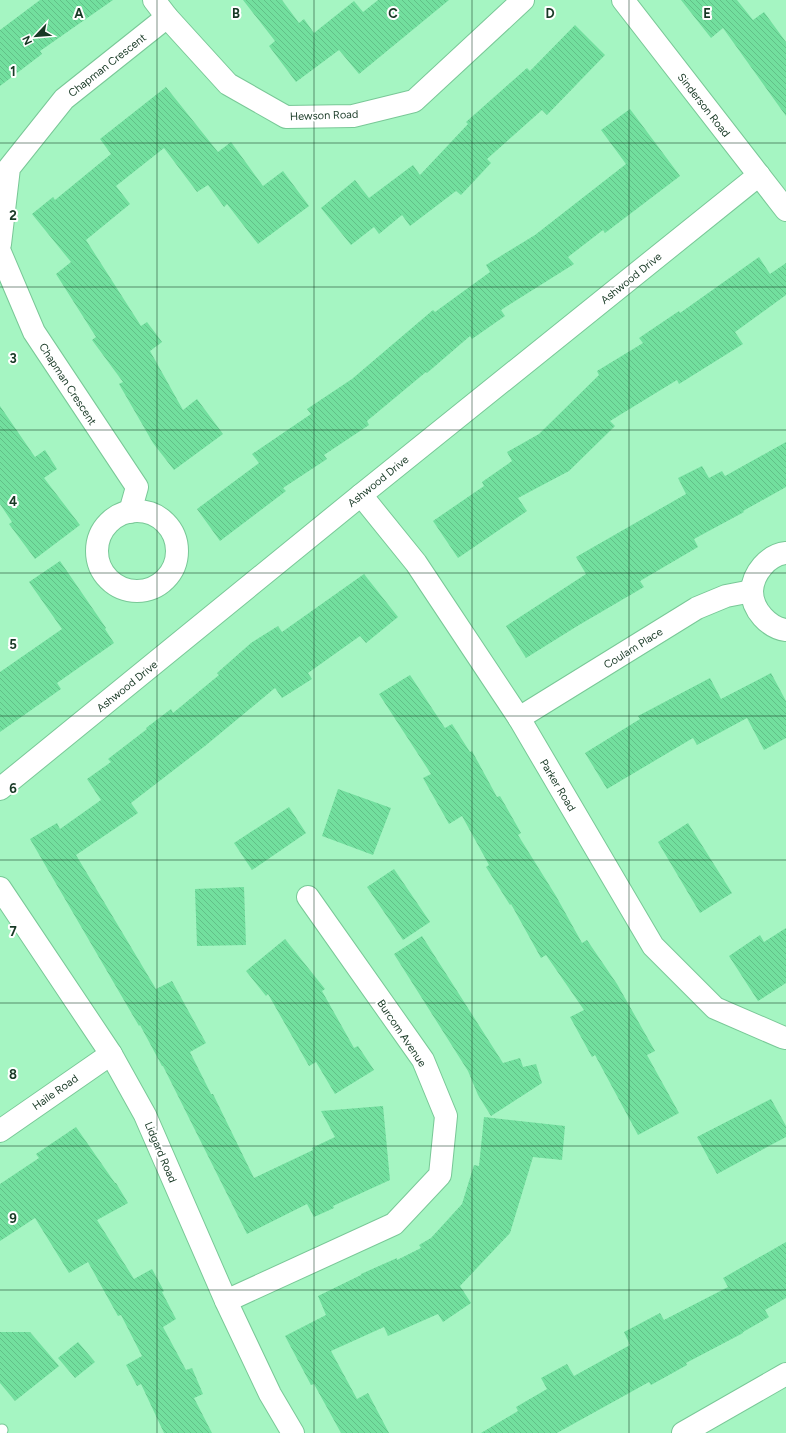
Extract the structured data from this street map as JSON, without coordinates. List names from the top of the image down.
{
  "streets": {
    "street": [
      "Chapman Crescent",
      "Sinderson Road",
      "Hewson Road",
      "Ashwood Drive",
      "Coulam Place",
      "Parker Road",
      "Burcom Avenue",
      "Haile Road",
      "Lidgard Road"
    ]
  },
  "crossings": [
    ["Chapman Crescent", "Hewson Road"],
    ["Sinderson Road", "Ashwood Drive"],
    ["Ashwood Drive", "Parker Road"],
    ["Coulam Place", "Parker Road"],
    ["Burcom Avenue", "Lidgard Road"],
    ["Haile Road", "Lidgard Road"]
  ],
  "north": "bottom left",
  "grid": {
    "columns": [
      "A",
      "B",
      "C",
      "D",
      "E"
    ],
    "rows": [
      "1",
      "2",
      "3",
      "4",
      "5",
      "6",
      "7",
      "8",
      "9"
    ]
  }
}
